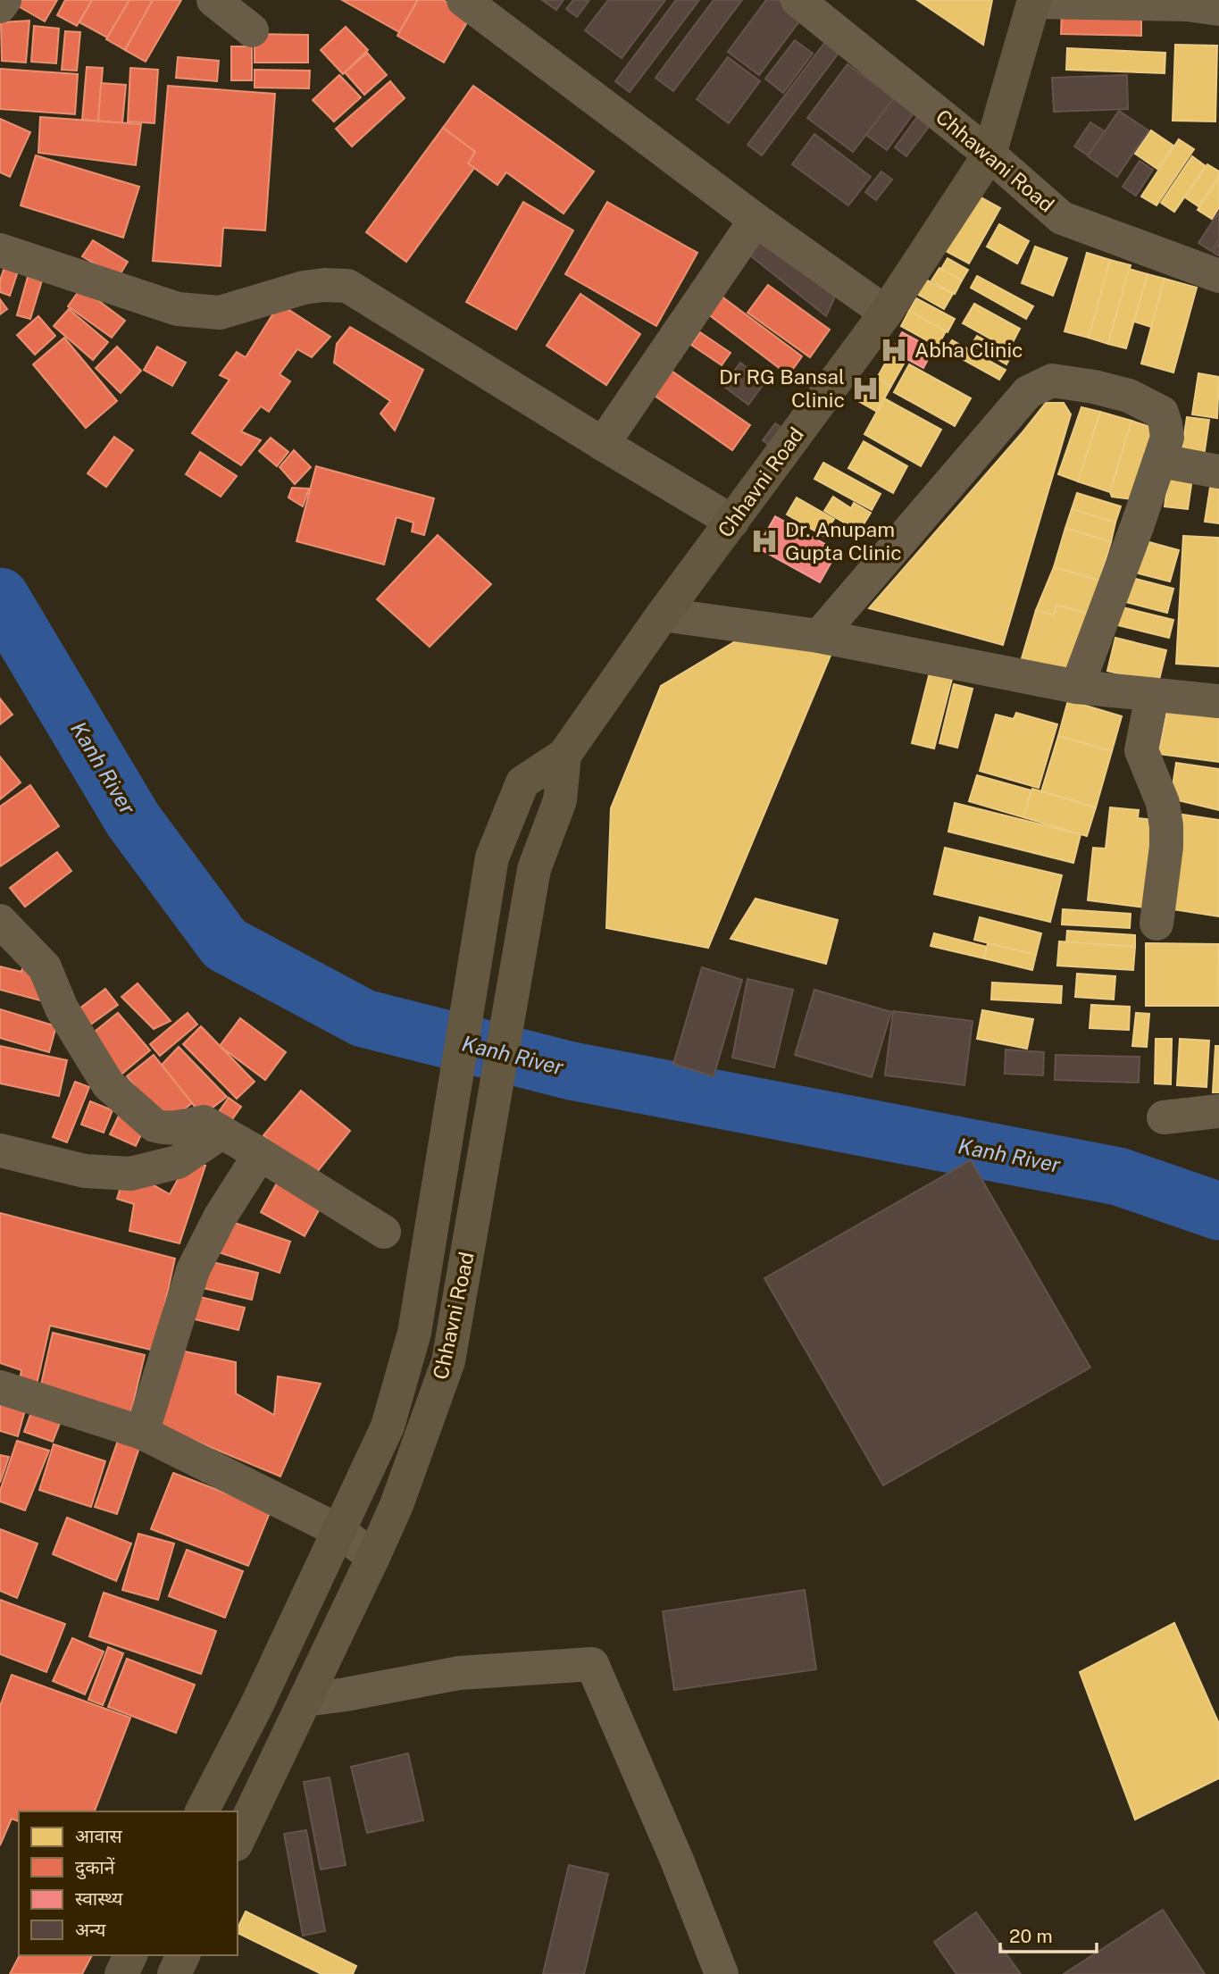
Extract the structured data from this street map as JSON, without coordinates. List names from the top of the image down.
{
  "streets": {
    "main road": ["Chhavni Road"],
    "street": ["Chhawani Road"]
  },
  "crossings": [
    ["Chhawani Road", "Chhavni Road"]
  ],
  "water": ["Kanh River"],
  "places": {
    "hospital": ["Abha Clinic", "Dr RG Bansal Clinic", "Dr. Anupam Gupta Clinic"]
  },
  "legend": [
    "आवास",
    "दुकानें",
    "स्वास्थ्य",
    "अन्य"
  ],
  "scale_bar": "20 m"
}
